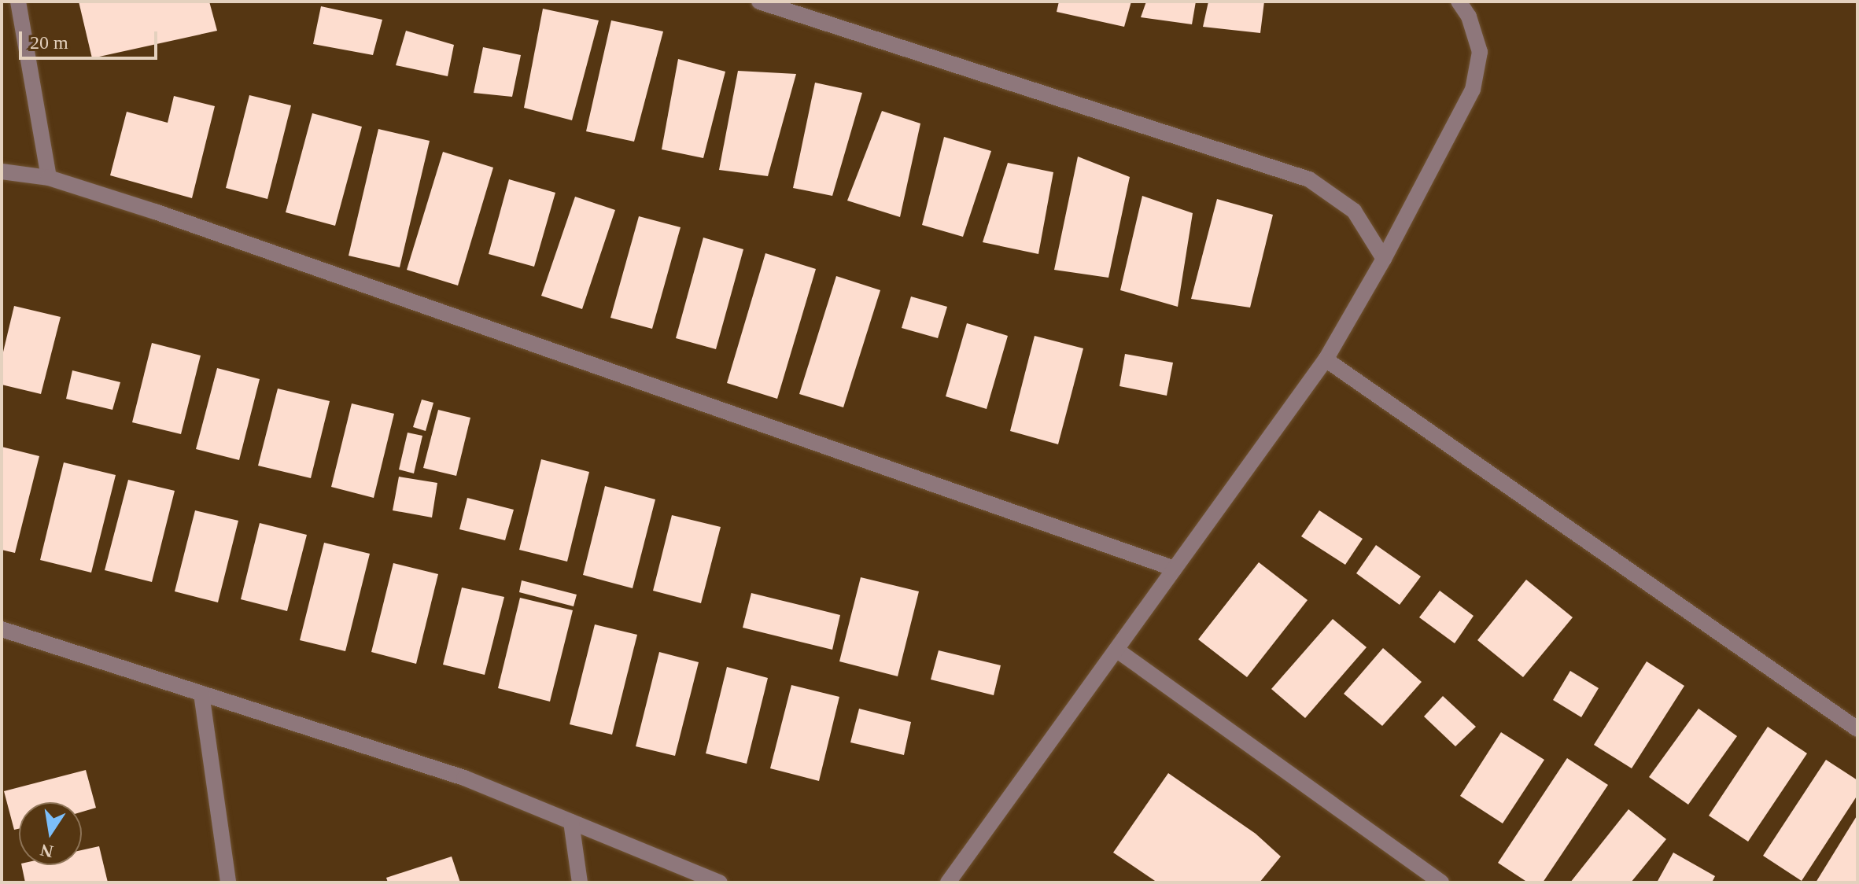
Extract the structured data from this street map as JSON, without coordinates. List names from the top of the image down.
{
  "scale_bar": "20 m",
  "north": "bottom"
}
